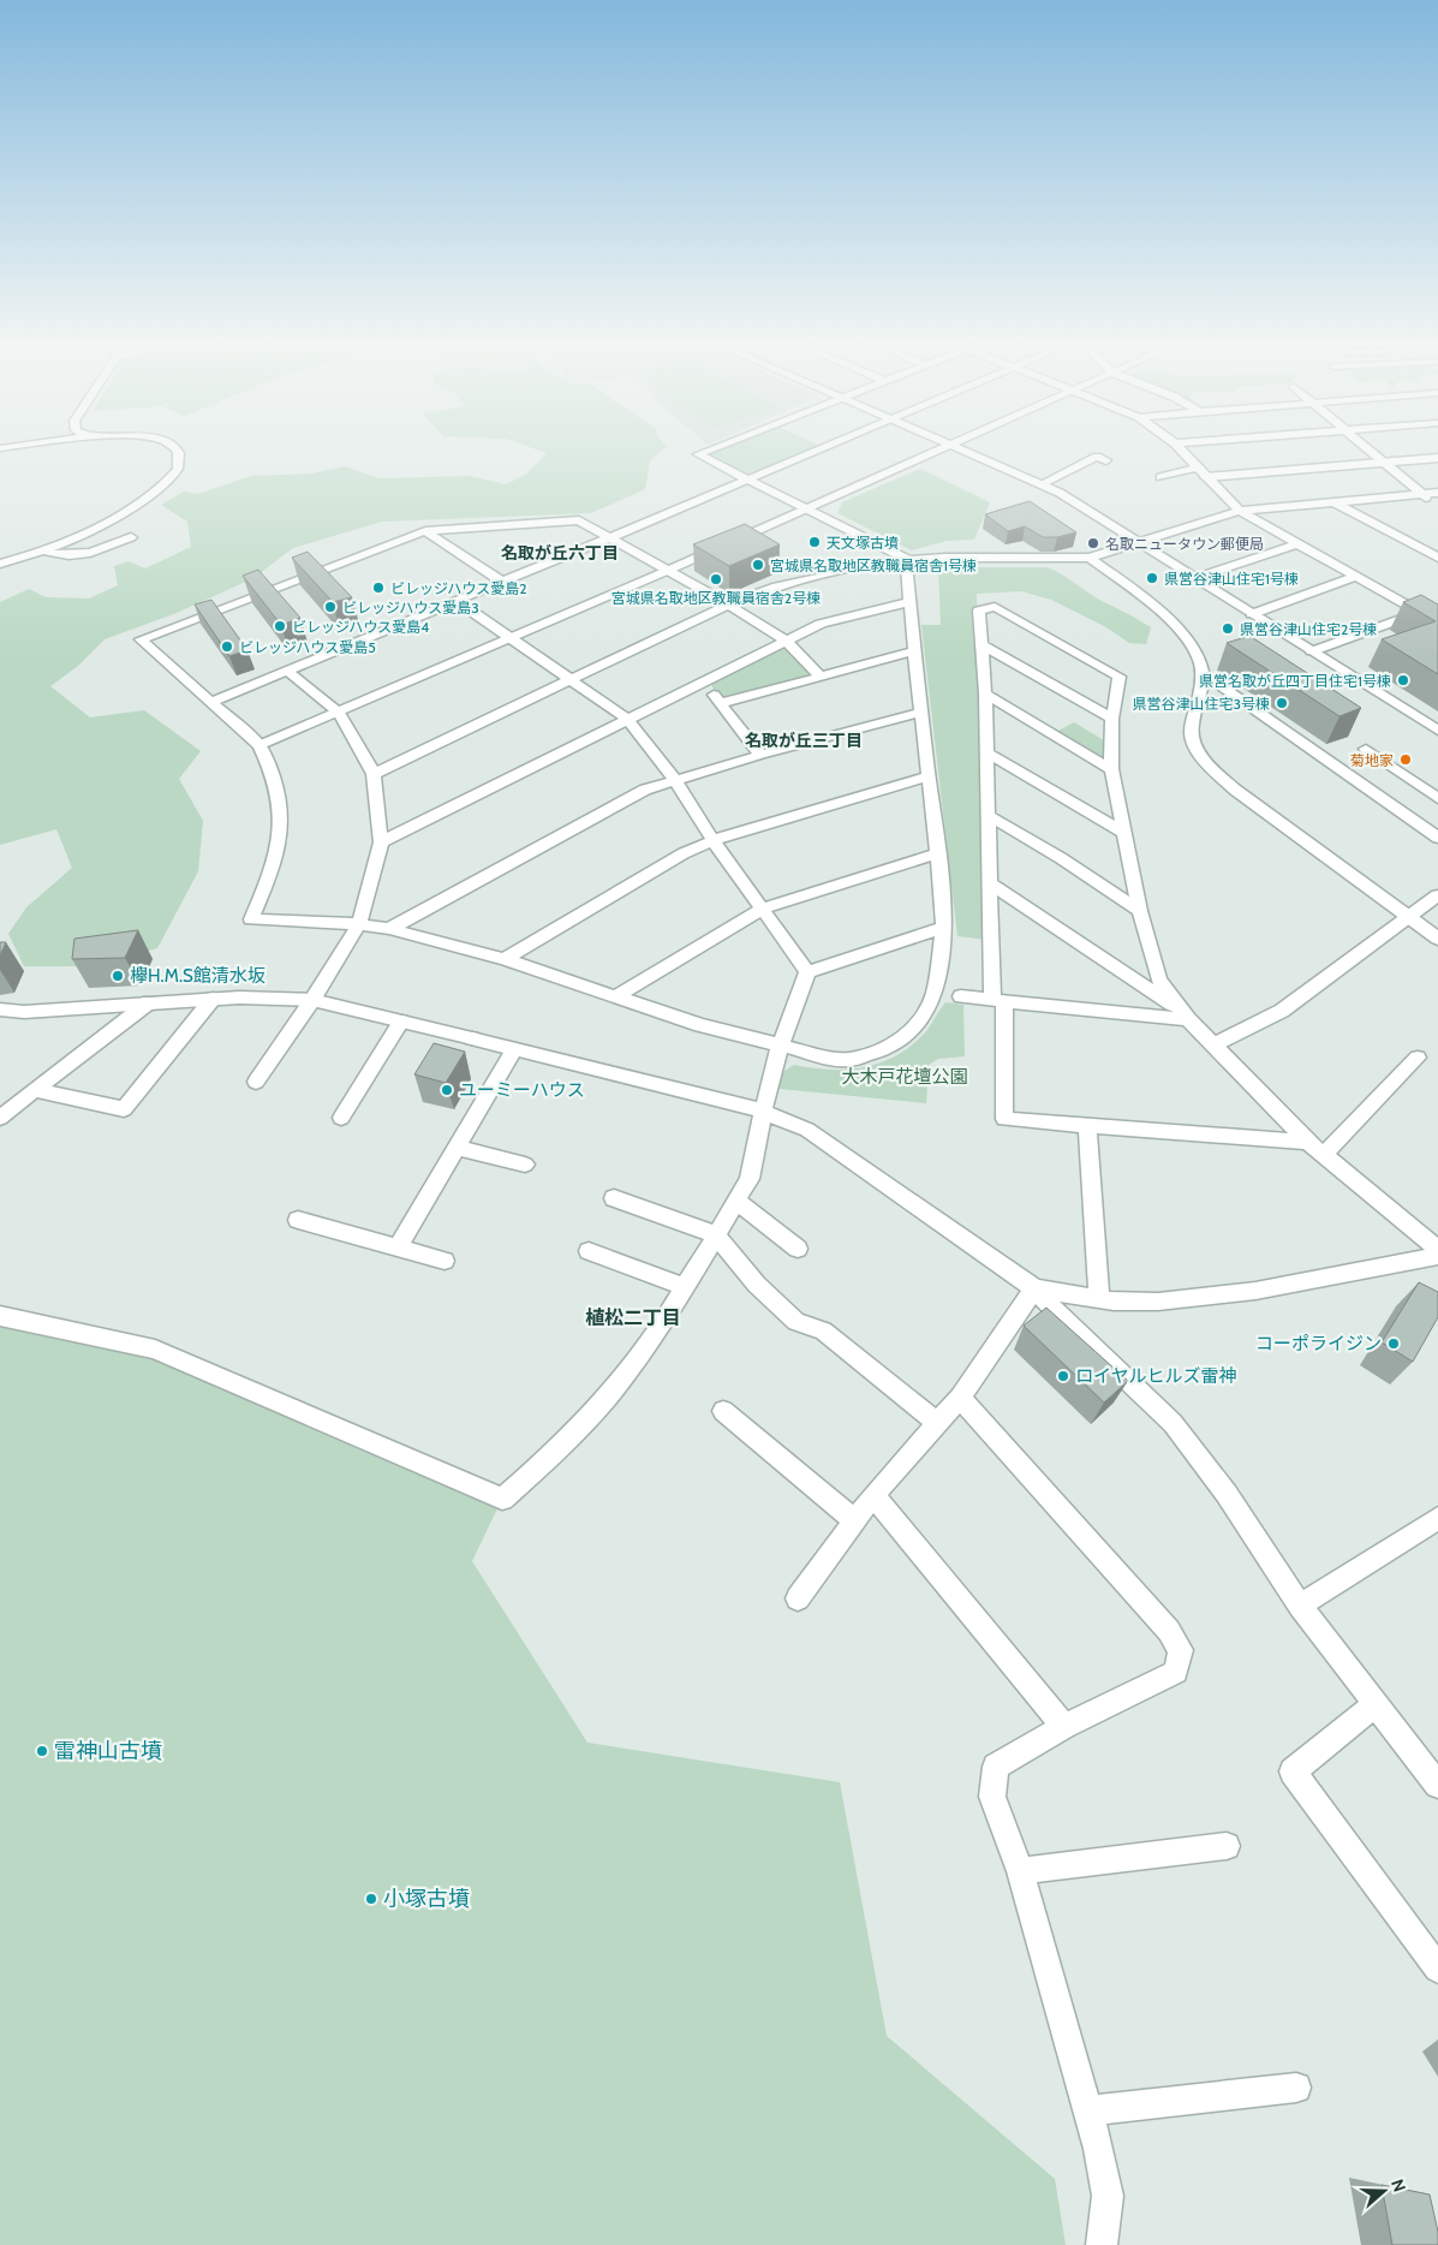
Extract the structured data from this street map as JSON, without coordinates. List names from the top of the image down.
{
  "districts": ["名取が丘六丁目", "名取が丘三丁目", "植松二丁目"],
  "parks": ["大木戸花壇公園"],
  "places": [
    "天文塚古墳",
    "名取ニュータウン郵便局",
    "宮城県名取地区教職員宿舎1号棟",
    "県営谷津山住宅1号棟",
    "宮城県名取地区教職員宿舎2号棟",
    "ビレッジハウス愛島2",
    "ビレッジハウス愛島3",
    "ビレッジハウス愛島4",
    "県営谷津山住宅2号棟",
    "ビレッジハウス愛島5",
    "県営名取が丘四丁目住宅1号棟",
    "県営谷津山住宅3号棟",
    "菊地家",
    "欅H.M.S館清水坂",
    "ユーミーハウス",
    "コーポライジン",
    "ロイヤルヒルズ雷神",
    "雷神山古墳",
    "小塚古墳"
  ],
  "north": "right"
}
